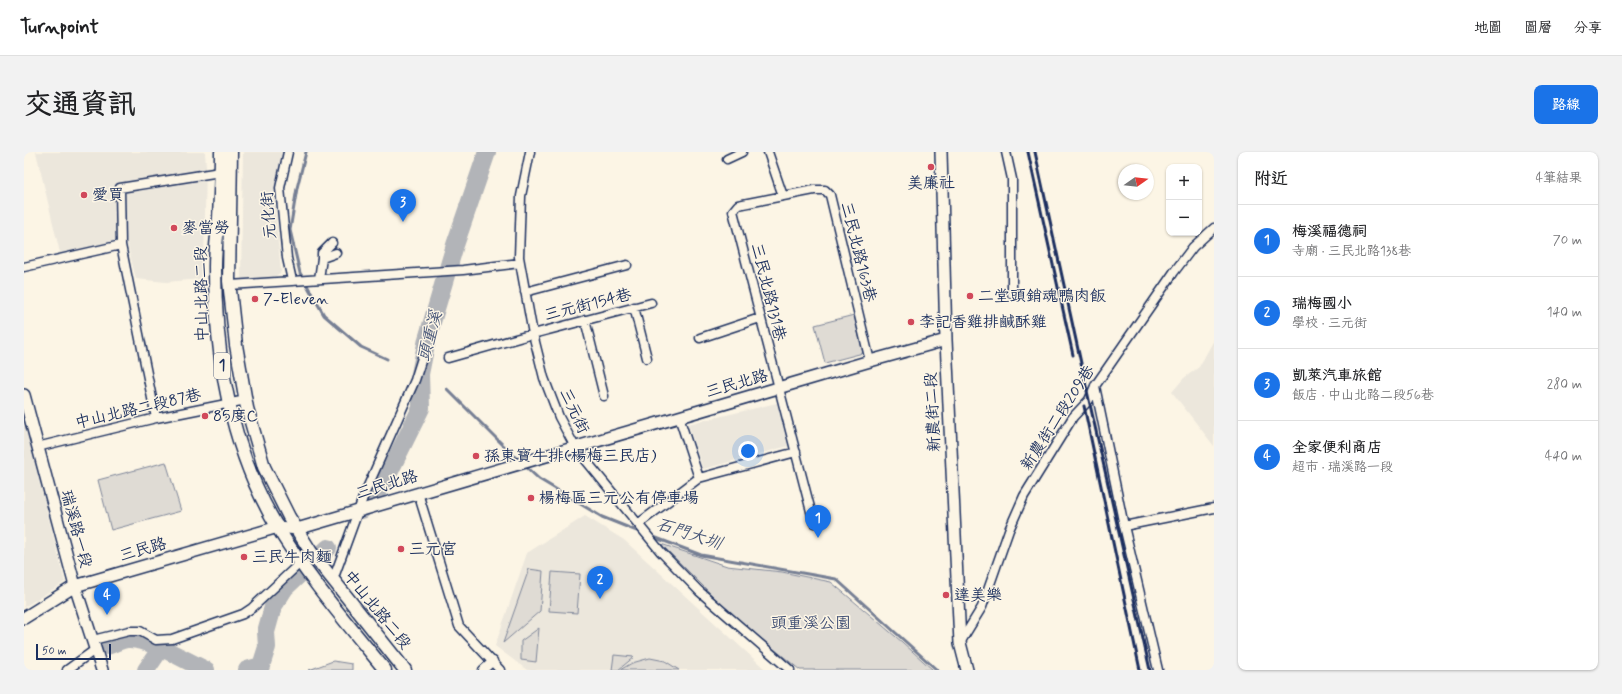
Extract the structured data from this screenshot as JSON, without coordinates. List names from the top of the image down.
{
  "streets": {
    "main road": ["中山北路二段", "1"],
    "street": [
      "元化街",
      "三民北路163巷",
      "三民北路131巷",
      "三元街154巷",
      "三民北路",
      "中山北路二段87巷",
      "三元街",
      "新農街二段",
      "新農街二段209巷",
      "瑞溪路一段",
      "三民路"
    ]
  },
  "crossings": [
    ["三民北路163巷", "三民北路131巷"],
    ["三民北路163巷", "三民北路"],
    ["三民北路131巷", "三民北路"],
    ["中山北路二段", "三民北路"],
    ["中山北路二段", "中山北路二段87巷"],
    ["中山北路二段", "三民路"],
    ["三元街154巷", "三元街"],
    ["三民北路", "三元街"],
    ["三民北路", "新農街二段"],
    ["三民北路", "三民路"],
    ["中山北路二段87巷", "瑞溪路一段"],
    ["新農街二段", "新農街二段209巷"],
    ["瑞溪路一段", "三民路"]
  ],
  "water": ["頭重溪", "石門大圳"],
  "parks": ["頭重溪公園"],
  "places": [
    "美廉社",
    "愛買",
    "麥當勞",
    "二堂頭銷魂鴨肉飯",
    "7-Eleven",
    "李記香雞排鹹酥雞",
    "85度C",
    "孫東寶牛排(楊梅三民店)",
    "楊梅區三元公有停車場",
    "三元宮",
    "三民牛肉麵",
    "達美樂"
  ],
  "scale_bar": "50 m",
  "north": "right",
  "page": {
    "header": "Turnpoint",
    "nav": ["地圖", "圖層", "分享"],
    "title": "交通資訊",
    "buttons": "路線",
    "heading": ["附近", "4筆結果"],
    "map_buttons": ["+", "−"],
    "pins": [
      "3",
      "1",
      "2",
      "4"
    ],
    "list": [
      {
        "mark": "1",
        "name": "梅溪福德祠",
        "note": "寺廟 · 三民北路138巷",
        "value": "70 m"
      },
      {
        "mark": "2",
        "name": "瑞梅國小",
        "note": "學校 · 三元街",
        "value": "140 m"
      },
      {
        "mark": "3",
        "name": "凱萊汽車旅館",
        "note": "飯店 · 中山北路二段56巷",
        "value": "280 m"
      },
      {
        "mark": "4",
        "name": "全家便利商店",
        "note": "超市 · 瑞溪路一段",
        "value": "440 m"
      }
    ],
    "scale": "50 m"
  }
}
